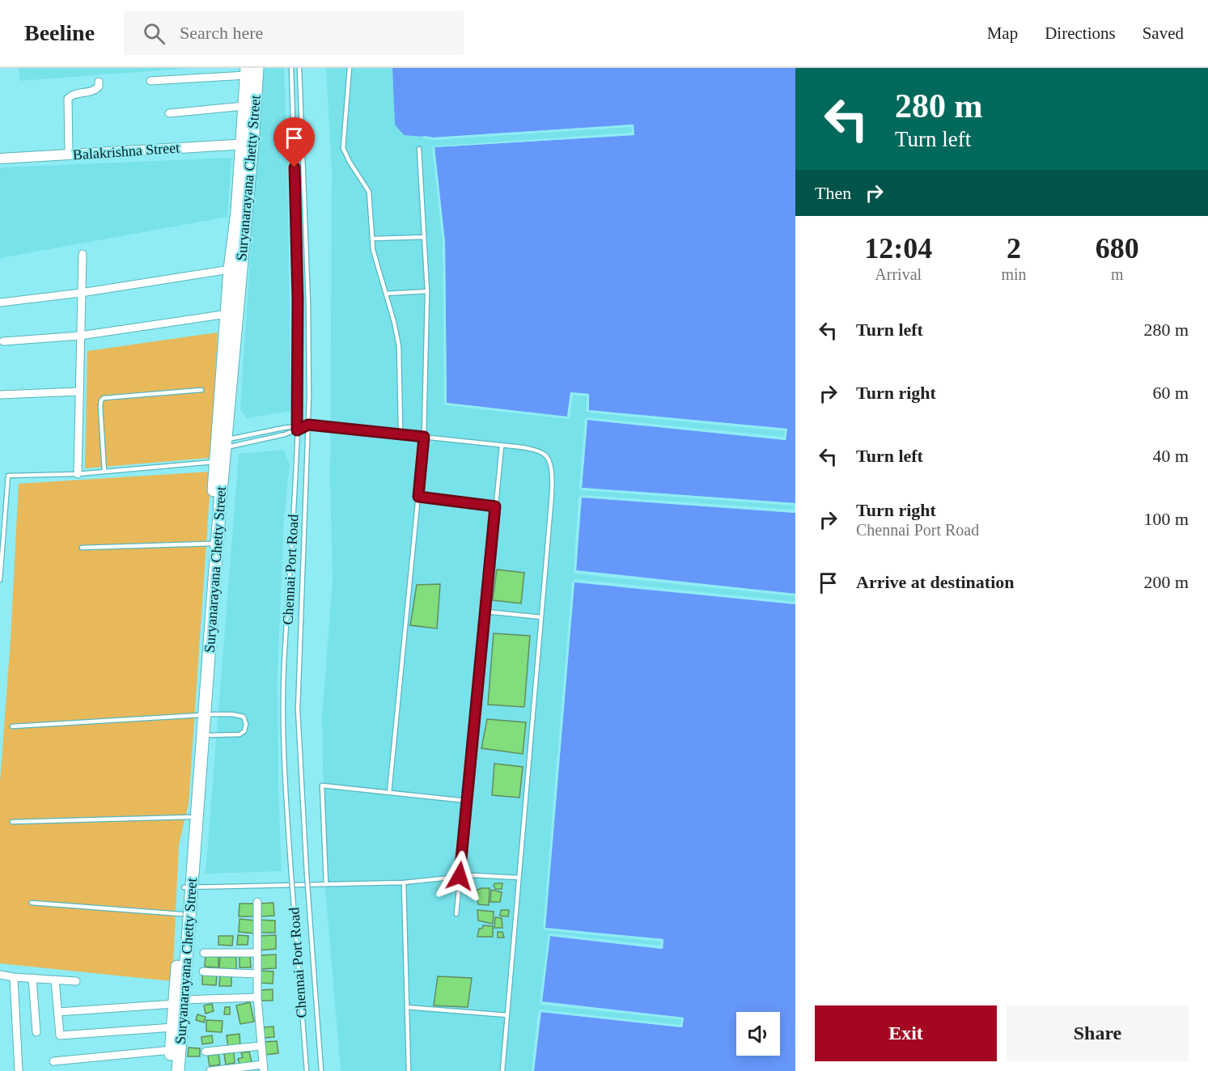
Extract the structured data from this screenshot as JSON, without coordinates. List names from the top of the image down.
{
  "streets": {
    "main road": ["Suryanarayana Chetty Street"],
    "street": ["Balakrishna Street"],
    "lane": ["Chennai Port Road"]
  },
  "crossings": [
    ["Balakrishna Street", "Suryanarayana Chetty Street"]
  ],
  "page": {
    "header": "Beeline",
    "search": "Search here",
    "nav": ["Map", "Directions", "Saved"],
    "turn": ["280 m", "Turn left"],
    "then": "Then",
    "eta": [
      "12:04",
      "Arrival",
      "2",
      "min",
      "680",
      "m"
    ],
    "list": [
      {
        "name": "Turn left",
        "value": "280 m"
      },
      {
        "name": "Turn right",
        "value": "60 m"
      },
      {
        "name": "Turn left",
        "value": "40 m"
      },
      {
        "name": "Turn right",
        "note": "Chennai Port Road",
        "value": "100 m"
      },
      {
        "name": "Arrive at destination",
        "value": "200 m"
      }
    ],
    "buttons": ["Exit", "Share"]
  }
}
